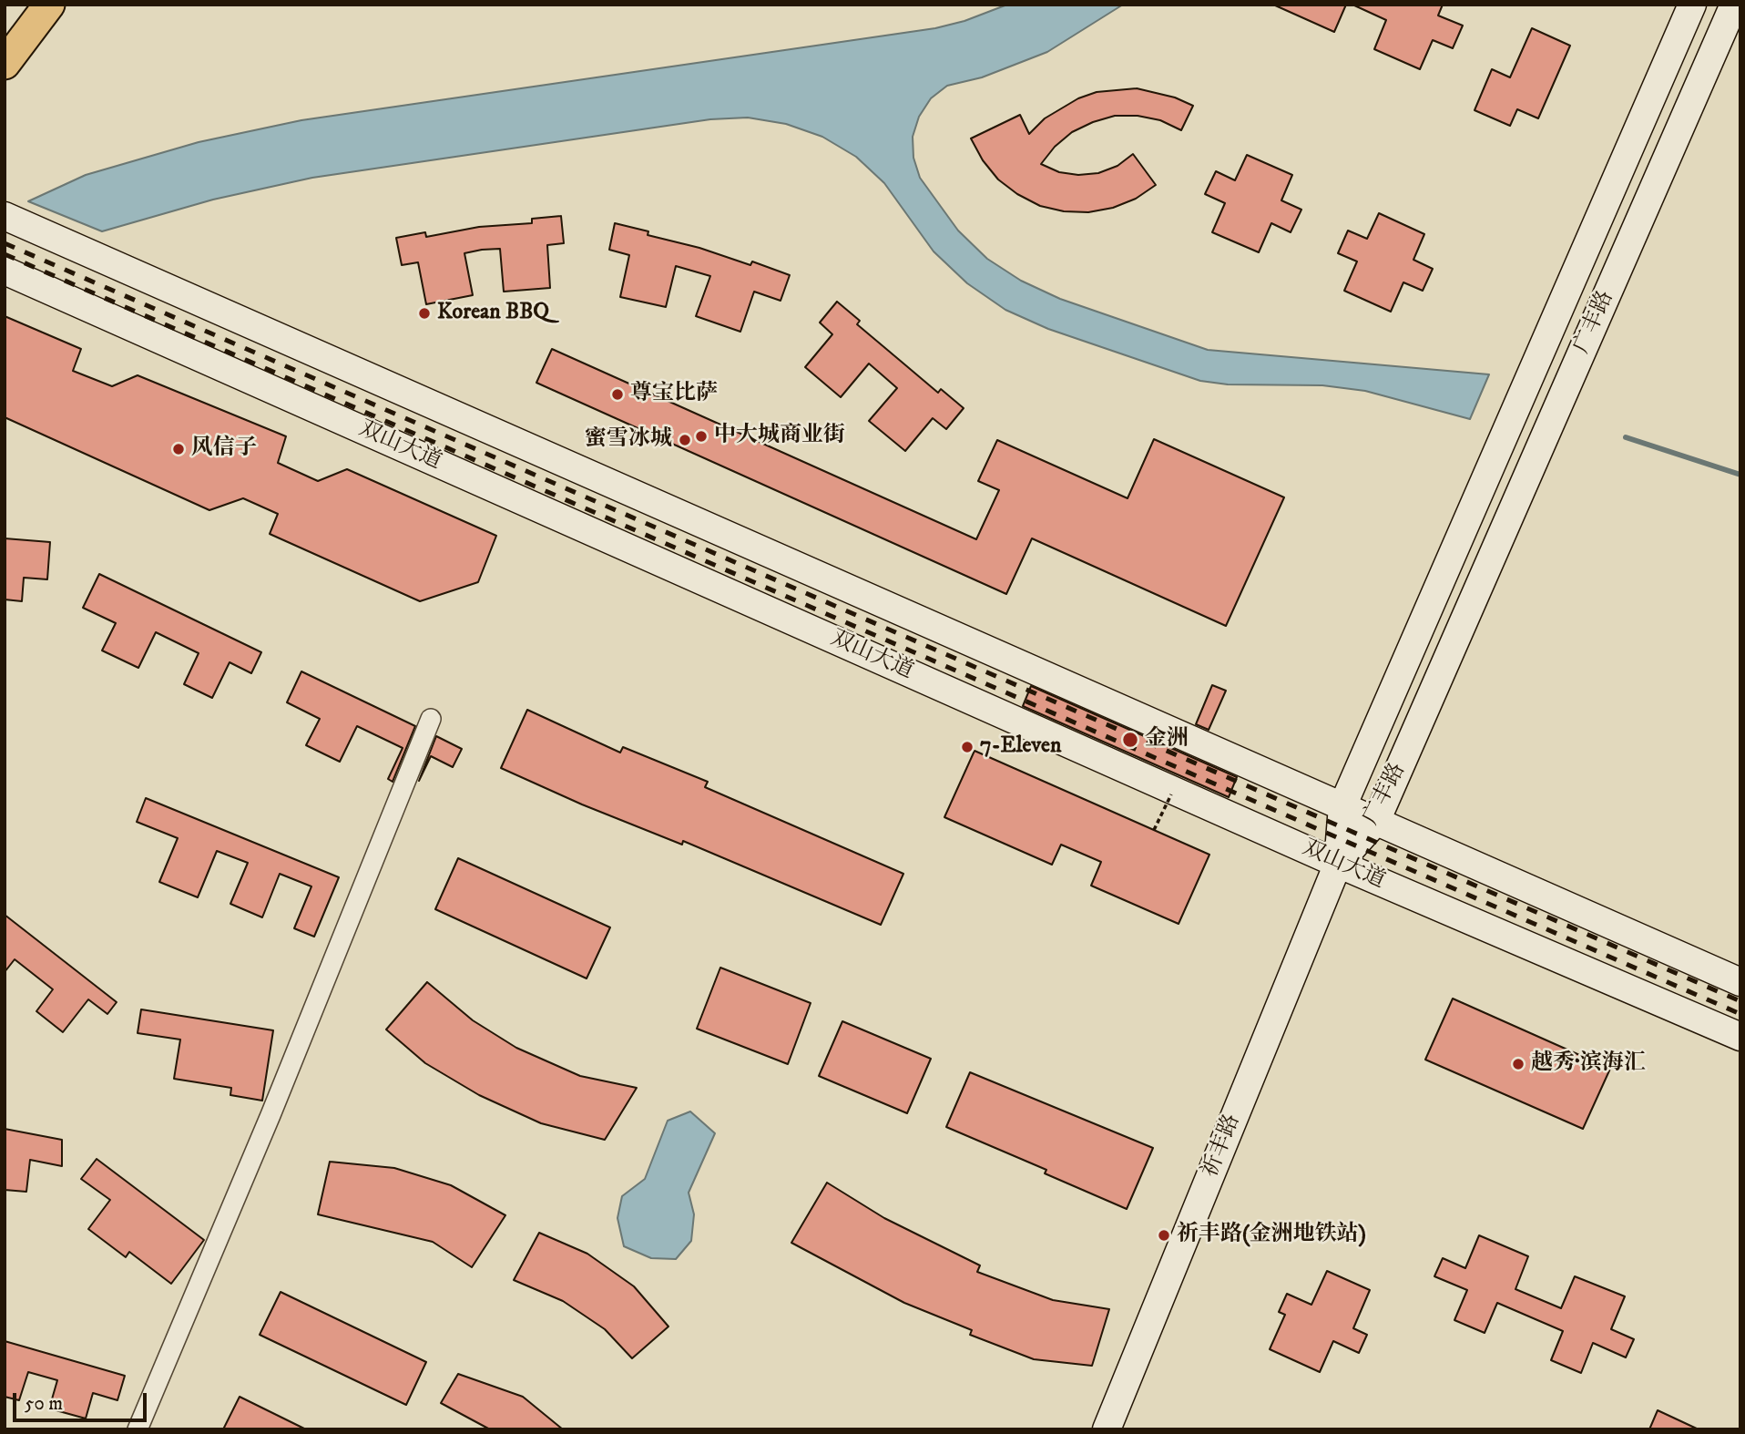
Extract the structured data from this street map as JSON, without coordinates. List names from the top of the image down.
{
  "streets": {
    "street": ["广丰路", "双山大道", "祈丰路"]
  },
  "crossings": [
    ["广丰路", "双山大道"],
    ["广丰路", "祈丰路"],
    ["双山大道", "祈丰路"]
  ],
  "places": [
    "Korean BBQ",
    "尊宝比萨",
    "中大城商业街",
    "蜜雪冰城",
    "风信子",
    "金洲",
    "7-Eleven",
    "越秀·滨海汇",
    "祈丰路(金洲地铁站)"
  ],
  "scale_bar": "50 m"
}
